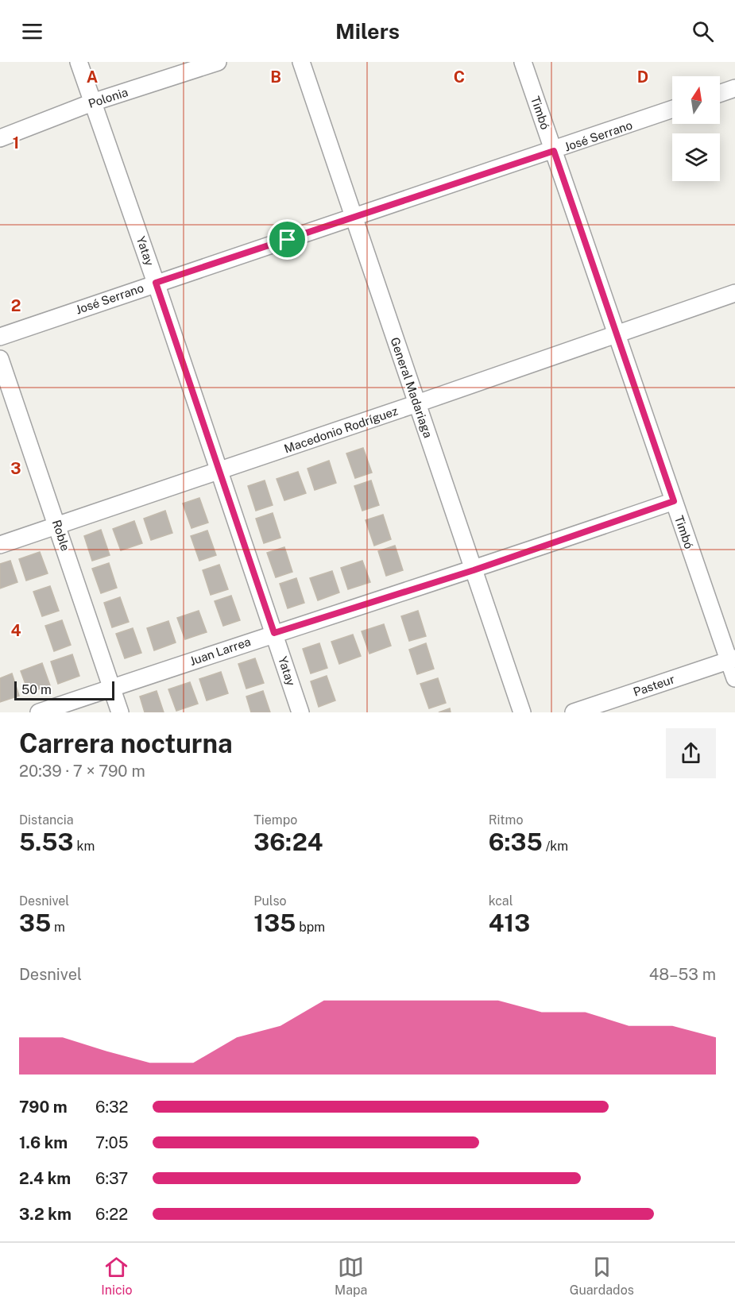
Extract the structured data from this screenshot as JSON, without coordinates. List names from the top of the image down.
{
  "streets": {
    "street": [
      "Polonia",
      "Timbó",
      "José Serrano",
      "Yatay",
      "General Madariaga",
      "Macedonio Rodríguez",
      "Roble",
      "Juan Larrea",
      "Pasteur"
    ]
  },
  "crossings": [
    ["Polonia", "Yatay"],
    ["Timbó", "José Serrano"],
    ["Timbó", "Macedonio Rodríguez"],
    ["Timbó", "Juan Larrea"],
    ["Timbó", "Pasteur"],
    ["José Serrano", "Yatay"],
    ["José Serrano", "General Madariaga"],
    ["Yatay", "Macedonio Rodríguez"],
    ["Yatay", "Juan Larrea"],
    ["General Madariaga", "Macedonio Rodríguez"],
    ["General Madariaga", "Juan Larrea"],
    ["Macedonio Rodríguez", "Roble"],
    ["Roble", "Juan Larrea"]
  ],
  "scale_bar": "50 m",
  "north": "top",
  "page": {
    "header": "Milers",
    "scale": "50 m",
    "heading": ["Carrera nocturna", "20:39 · 7 × 790 m"],
    "stats": [
      ["Distancia", "5.53 km"],
      ["Tiempo", "36:24"],
      ["Ritmo", "6:35 /km"],
      ["Desnivel", "35 m"],
      ["Pulso", "135 bpm"],
      ["kcal", "413"]
    ],
    "chart": ["Desnivel", "48–53 m"],
    "list": [
      {
        "name": "790 m",
        "note": "6:32"
      },
      {
        "name": "1.6 km",
        "note": "7:05"
      },
      {
        "name": "2.4 km",
        "note": "6:37"
      },
      {
        "name": "3.2 km",
        "note": "6:22"
      }
    ],
    "tabs": ["Inicio", "Mapa", "Guardados"]
  },
  "grid": {
    "columns": [
      "A",
      "B",
      "C",
      "D"
    ],
    "rows": [
      "1",
      "2",
      "3",
      "4"
    ]
  }
}
